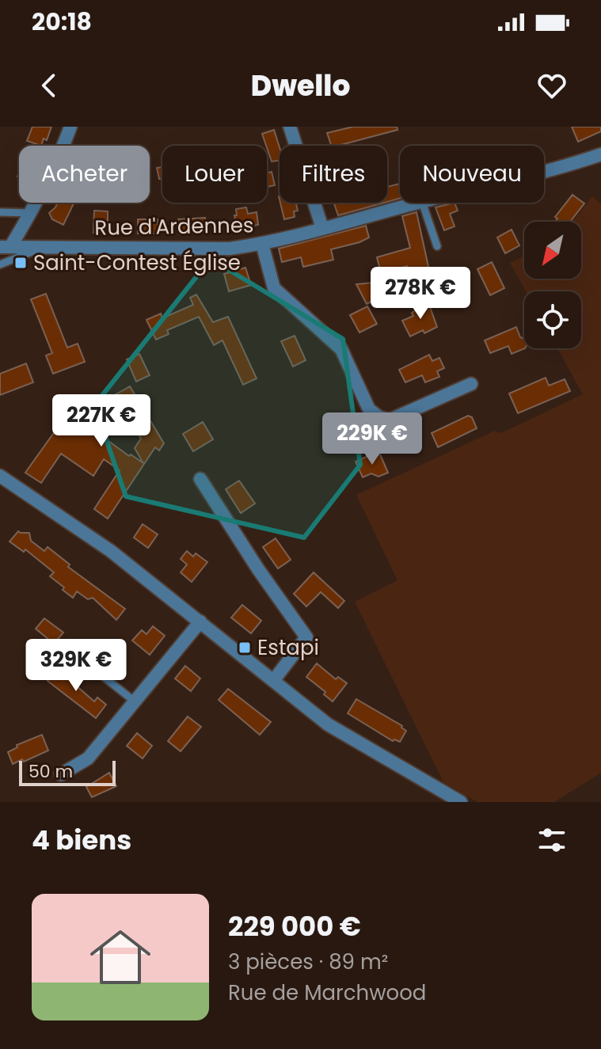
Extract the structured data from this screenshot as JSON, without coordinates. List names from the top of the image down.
{
  "streets": {
    "street": ["Rue d'Ardennes"]
  },
  "places": {
    "transit": ["Saint-Contest Église", "Estapi"]
  },
  "scale_bar": "50 m",
  "north": "bottom left",
  "page": {
    "status": "20:18",
    "header": "Dwello",
    "chip": [
      "Acheter",
      "Louer",
      "Filtres",
      "Nouveau"
    ],
    "price": [
      "278K €",
      "227K €",
      "229K €",
      "329K €"
    ],
    "scale": "50 m",
    "heading": "4 biens",
    "list": [
      {
        "name": "229 000 €",
        "note": "3 pièces · 89 m² · Rue de Marchwood"
      }
    ]
  }
}
